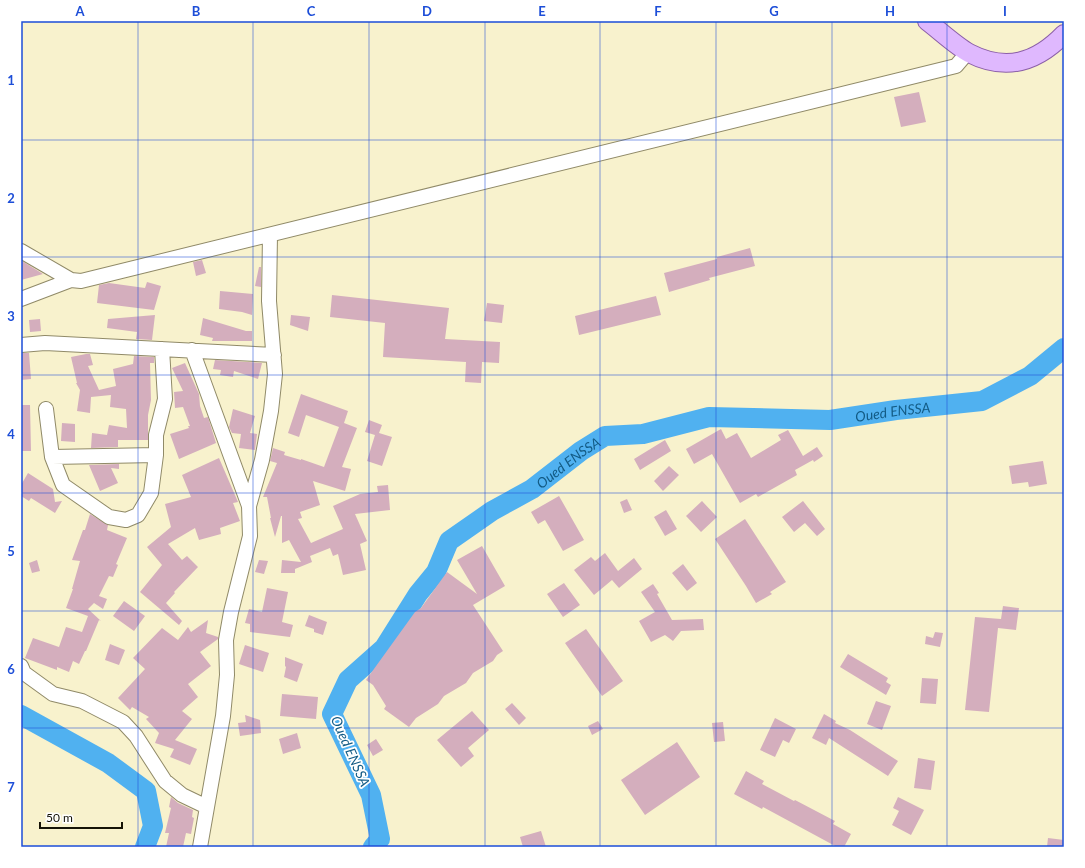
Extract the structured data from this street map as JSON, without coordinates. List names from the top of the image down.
{
  "water": ["Oued ENSSA"],
  "scale_bar": "50 m",
  "grid": {
    "columns": [
      "A",
      "B",
      "C",
      "D",
      "E",
      "F",
      "G",
      "H",
      "I"
    ],
    "rows": [
      "1",
      "2",
      "3",
      "4",
      "5",
      "6",
      "7"
    ]
  }
}
